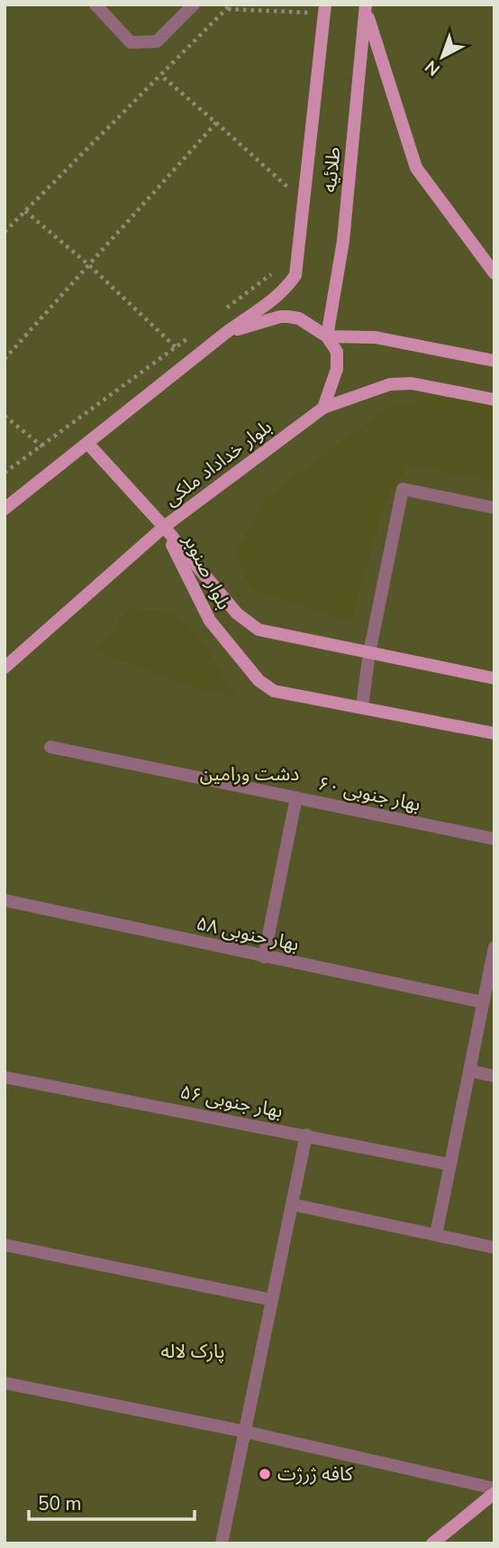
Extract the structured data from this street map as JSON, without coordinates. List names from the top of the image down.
{
  "streets": {
    "street": [
      "طلائیه",
      "بلوار خداداد ملکی",
      "بلوار صنوبر",
      "بهار جنوبی ۶۰",
      "بهار حنوبی ۵۸",
      "بهار جنوبی ۵۶"
    ]
  },
  "crossings": [
    ["بلوار خداداد ملکی", "بلوار صنوبر"]
  ],
  "parks": ["دشت ورامین", "پارک لاله"],
  "places": ["کافه ژرژت"],
  "scale_bar": "50 m",
  "north": "bottom left"
}
